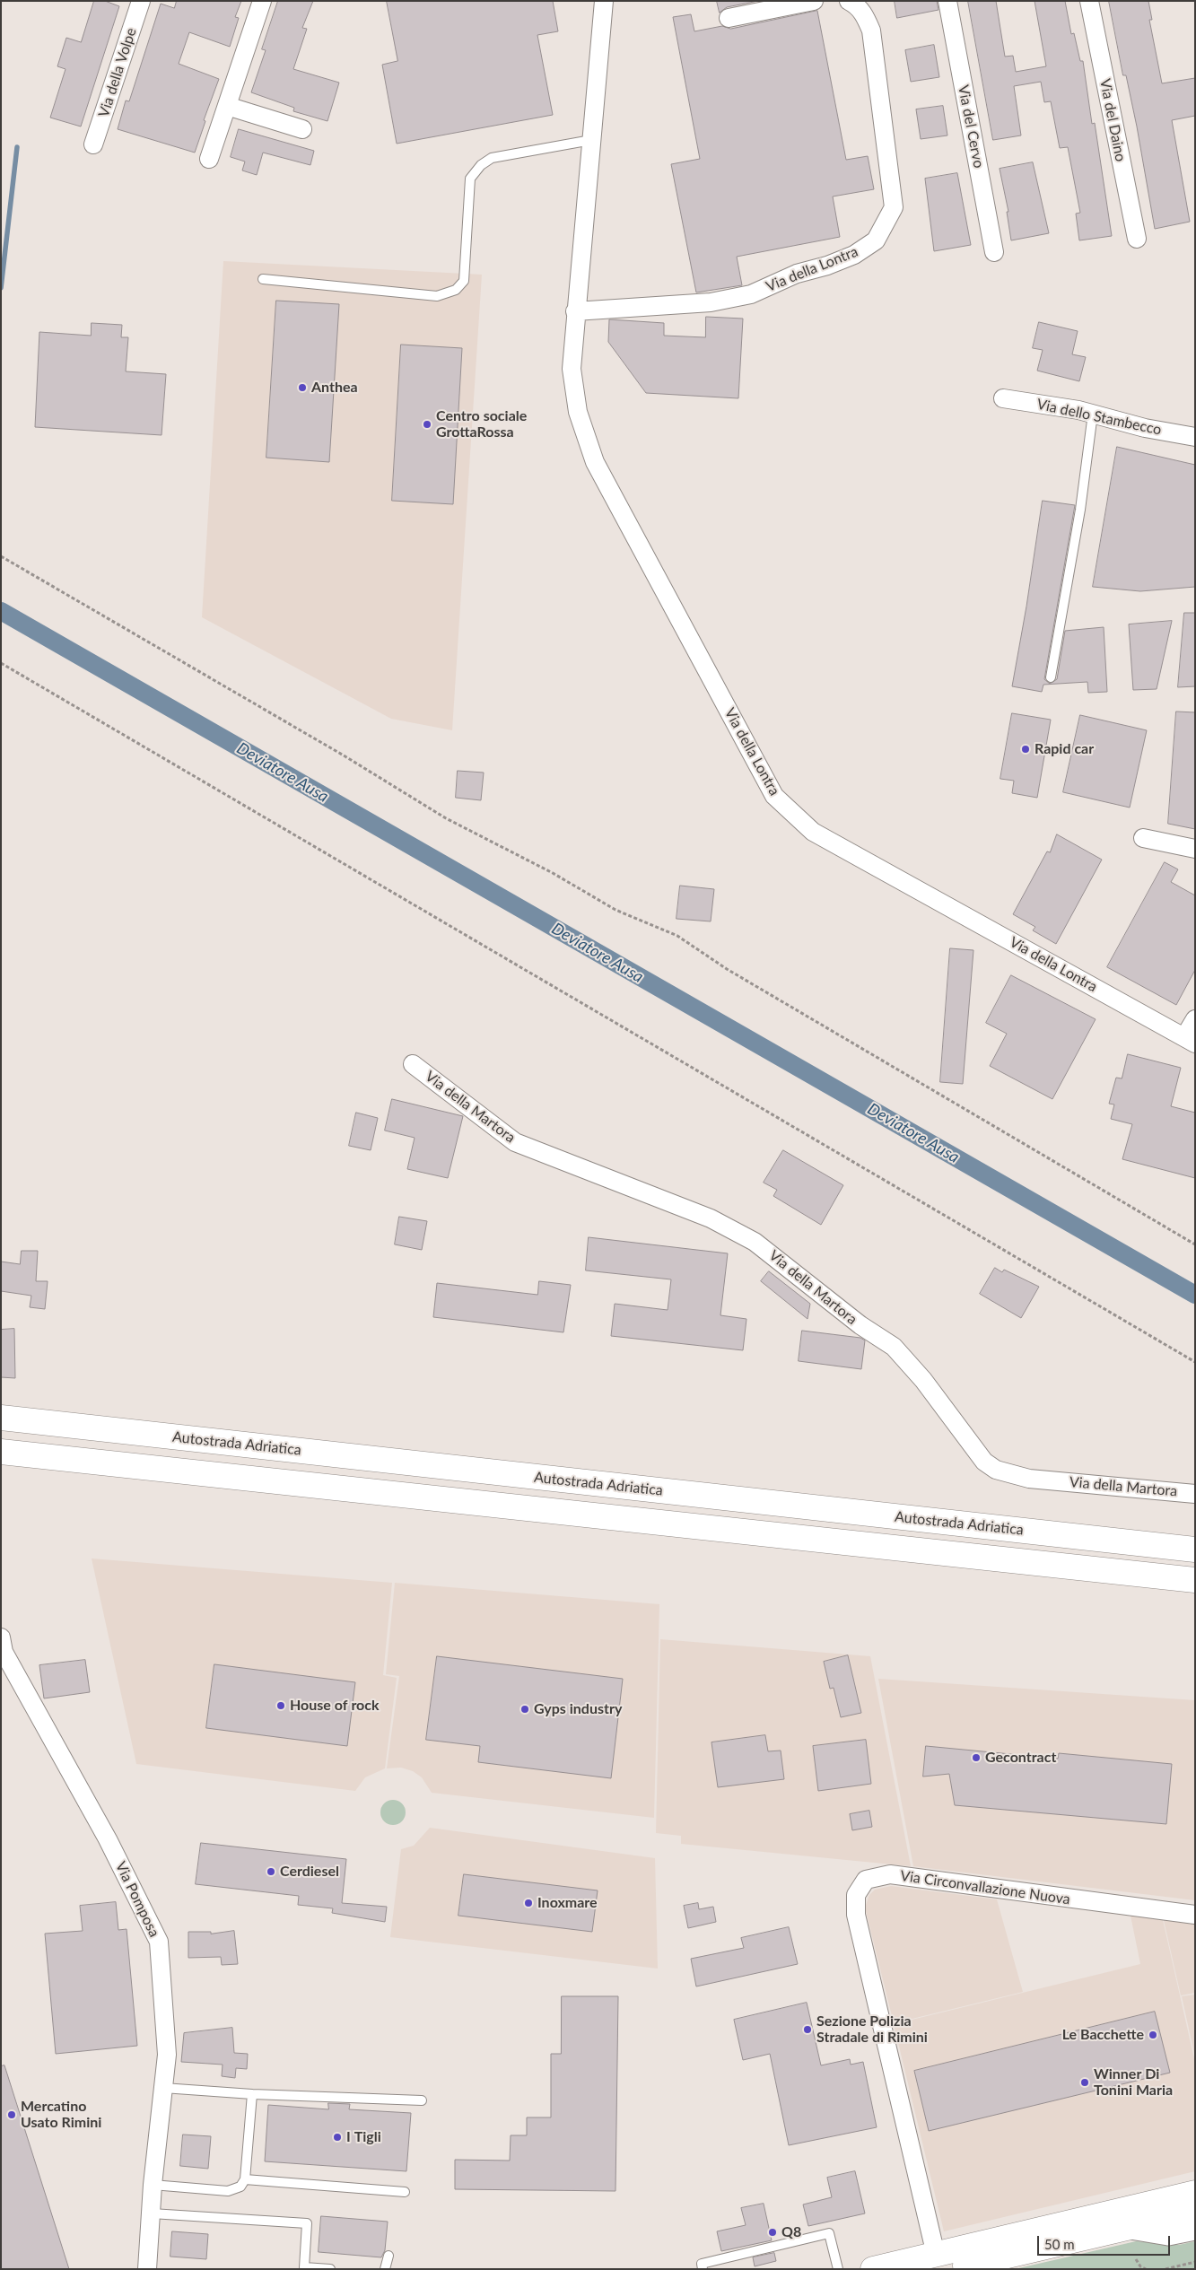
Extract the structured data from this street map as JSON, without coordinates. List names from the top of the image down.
{
  "streets": {
    "main road": ["Autostrada Adriatica"],
    "street": [
      "Via della Volpe",
      "Via del Daino",
      "Via del Cervo",
      "Via della Lontra",
      "Via dello Stambecco",
      "Via della Martora",
      "Via Circonvallazione Nuova",
      "Via Pomposa"
    ]
  },
  "water": ["Deviatore Ausa"],
  "places": [
    "Anthea",
    "Centro sociale GrottaRossa",
    "Rapid car",
    "House of rock",
    "Gyps industry",
    "Gecontract",
    "Cerdiesel",
    "Inoxmare",
    "Sezione Polizia Stradale di Rimini",
    "Le Bacchette",
    "Winner Di Tonini Maria",
    "Mercatino Usato Rimini",
    "I Tigli",
    "Q8"
  ],
  "scale_bar": "50 m"
}
